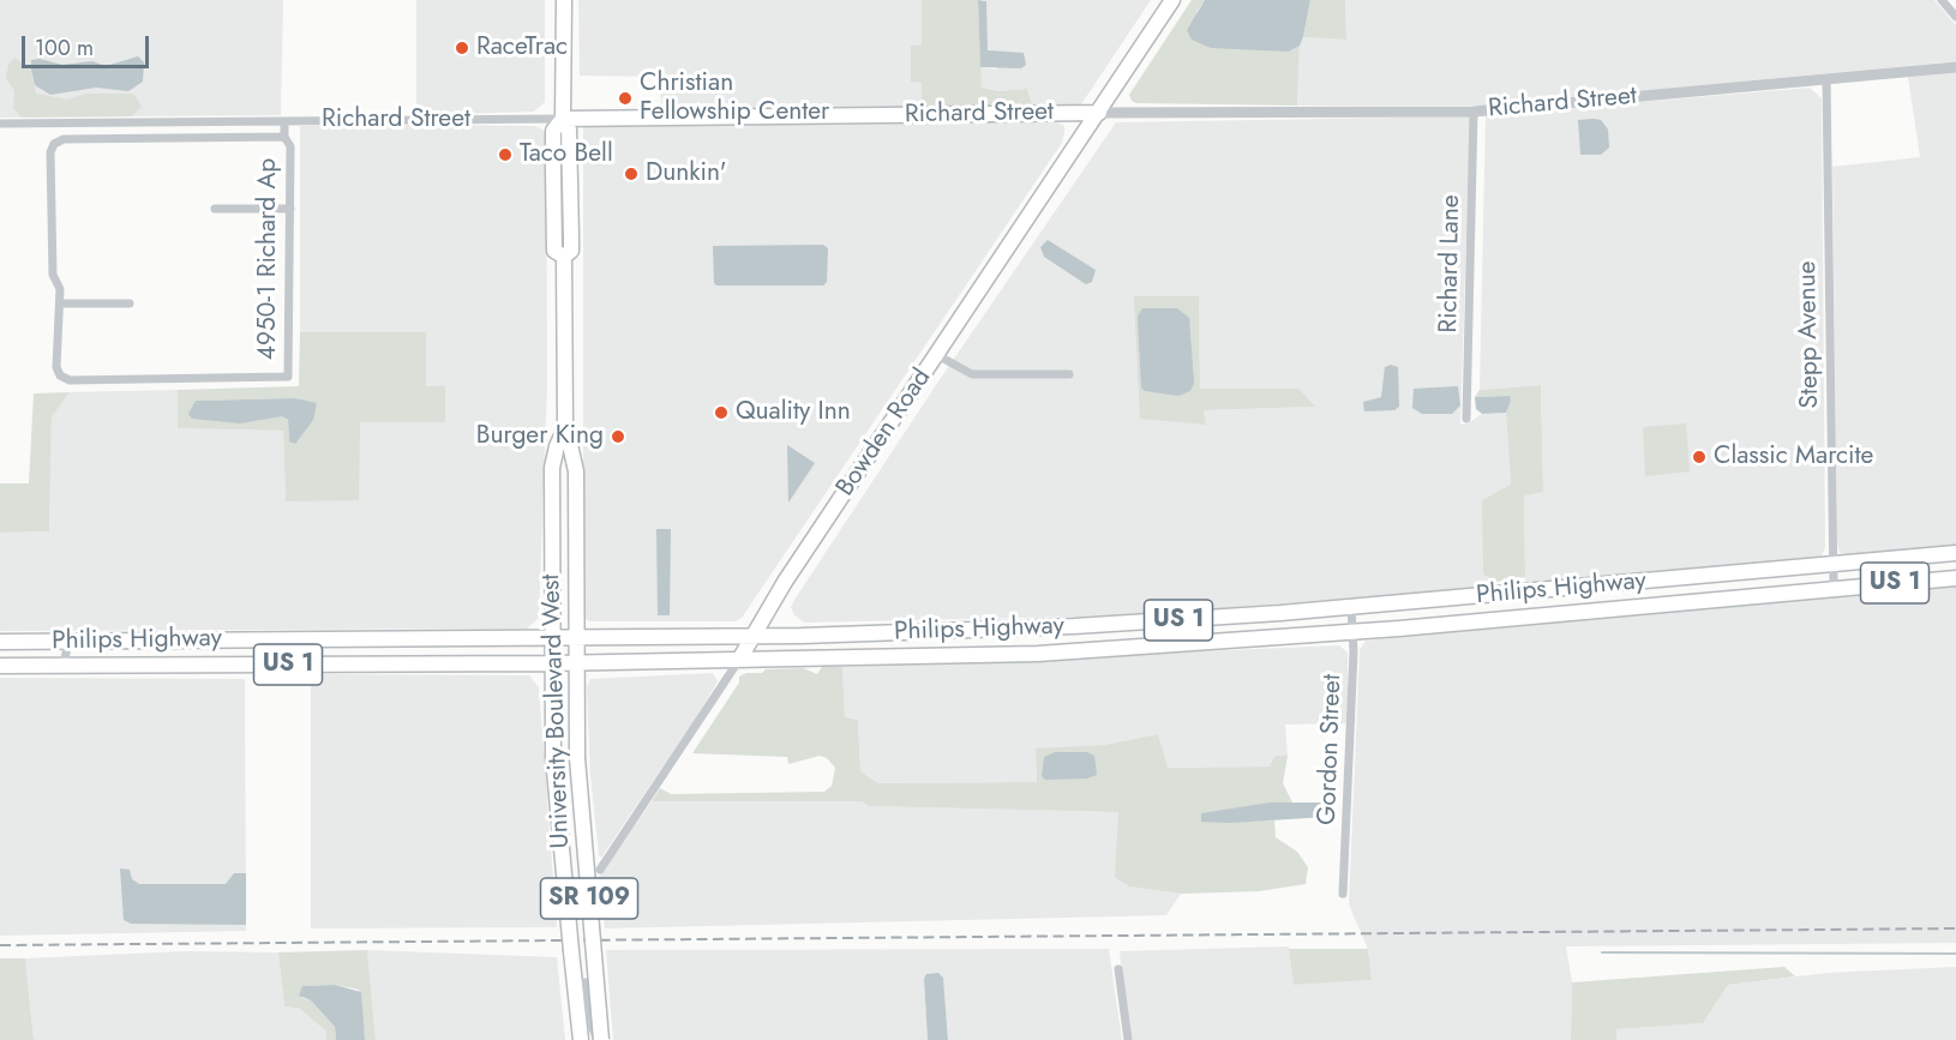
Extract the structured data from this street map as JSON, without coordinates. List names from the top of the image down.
{
  "streets": {
    "main road": [
      "Richard Street",
      "Bowden Road",
      "US 1",
      "Philips Highway",
      "University Boulevard West",
      "SR 109"
    ],
    "street": [
      "4950-1 Richard Ap",
      "Richard Lane",
      "Stepp Avenue",
      "Gordon Street"
    ]
  },
  "crossings": [
    ["Richard Street", "4950-1 Richard Ap"],
    ["Richard Street", "Richard Lane"],
    ["Richard Street", "Stepp Avenue"],
    ["Richard Street", "Bowden Road"],
    ["Richard Street", "University Boulevard West"],
    ["Stepp Avenue", "Philips Highway"],
    ["Bowden Road", "Philips Highway"],
    ["Philips Highway", "University Boulevard West"],
    ["Philips Highway", "Gordon Street"]
  ],
  "places": [
    "RaceTrac",
    "Christian Fellowship Center",
    "Taco Bell",
    "Dunkin'",
    "Quality Inn",
    "Burger King",
    "Classic Marcite"
  ],
  "scale_bar": "100 m"
}
